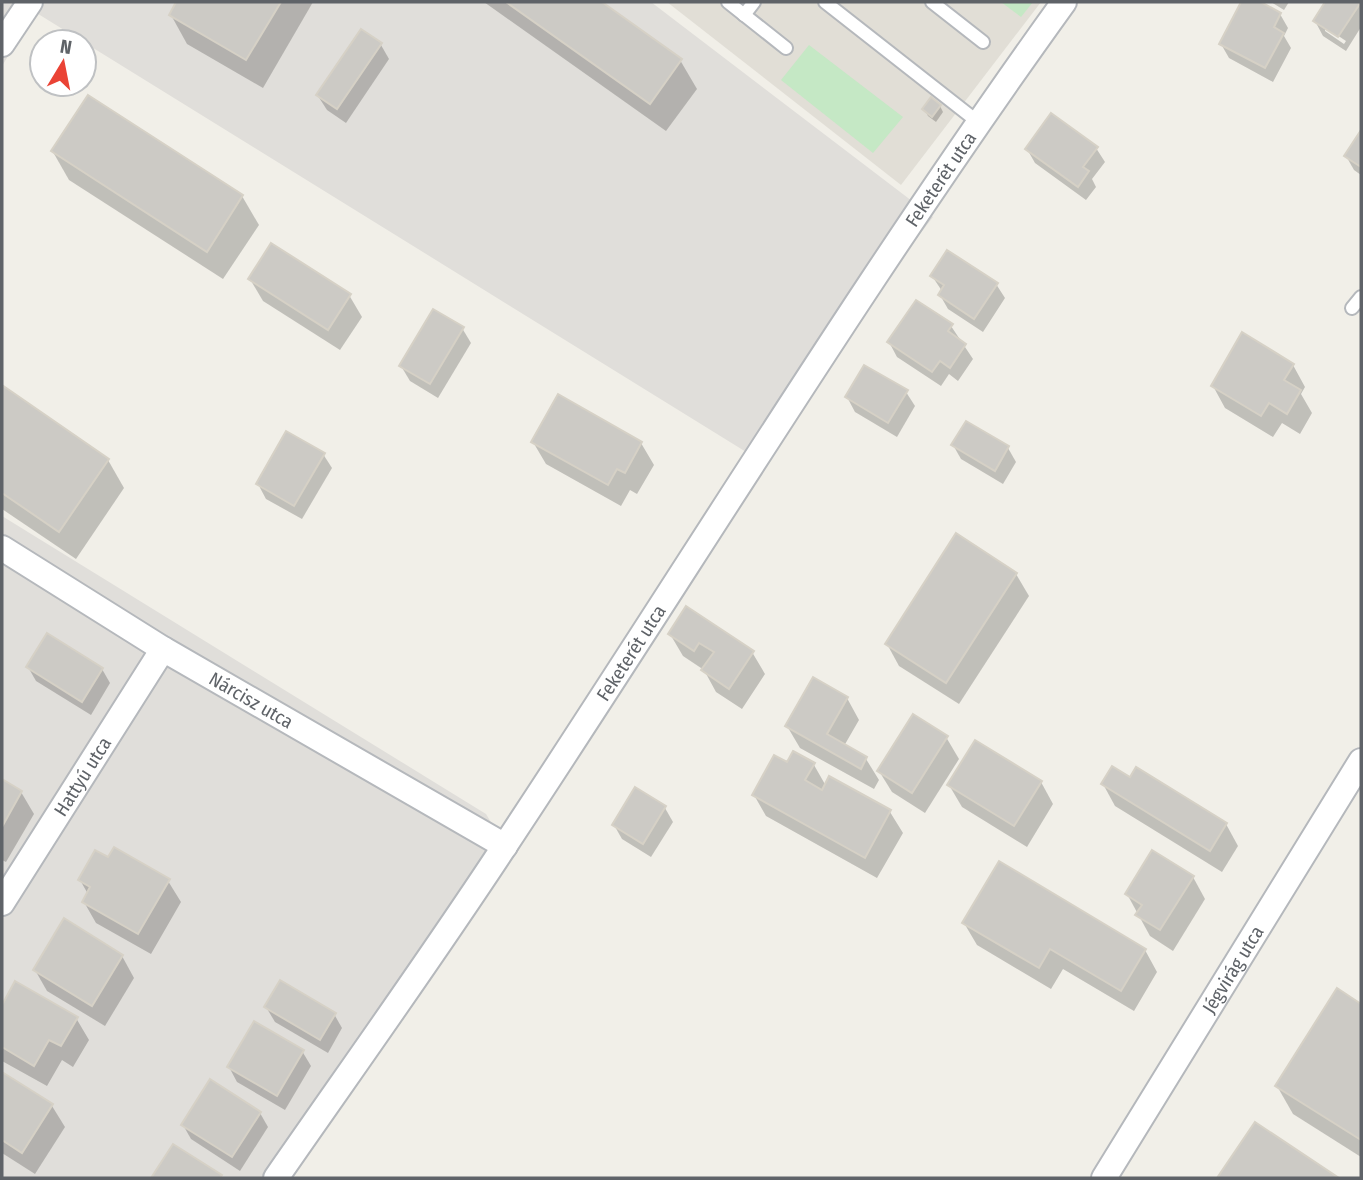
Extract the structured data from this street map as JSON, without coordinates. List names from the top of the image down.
{
  "streets": {
    "street": [
      "Feketerét utca",
      "Nárcisz utca",
      "Hattyú utca",
      "Jégvirág utca"
    ]
  },
  "crossings": [
    ["Feketerét utca", "Nárcisz utca"],
    ["Nárcisz utca", "Hattyú utca"]
  ],
  "north": "top"
}
